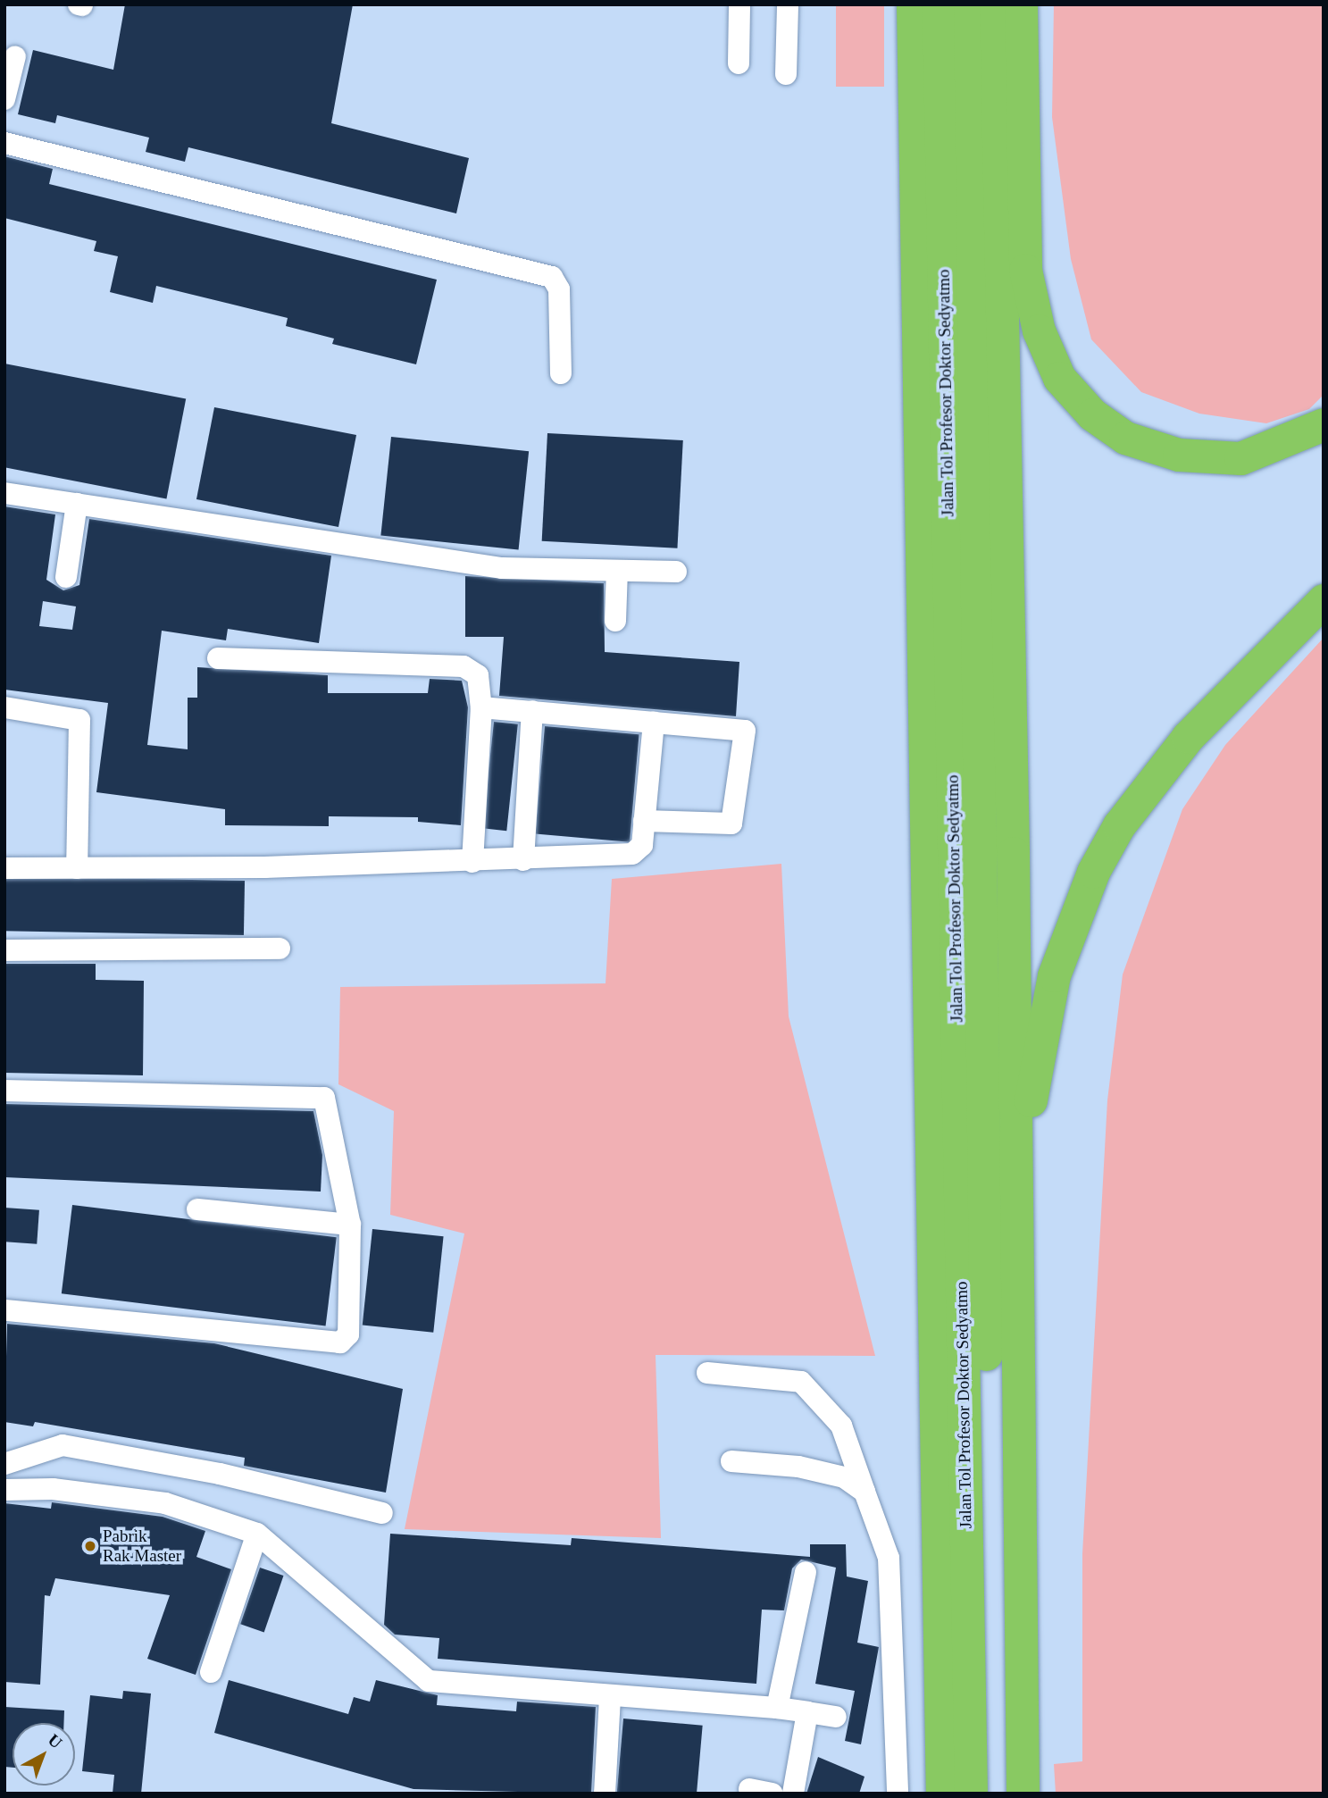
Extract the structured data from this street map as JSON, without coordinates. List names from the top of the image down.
{
  "streets": {
    "highway": ["Jalan Tol Profesor Doktor Sedyatmo"]
  },
  "places": ["Pabrik Rak Master"],
  "north": "top right"
}
